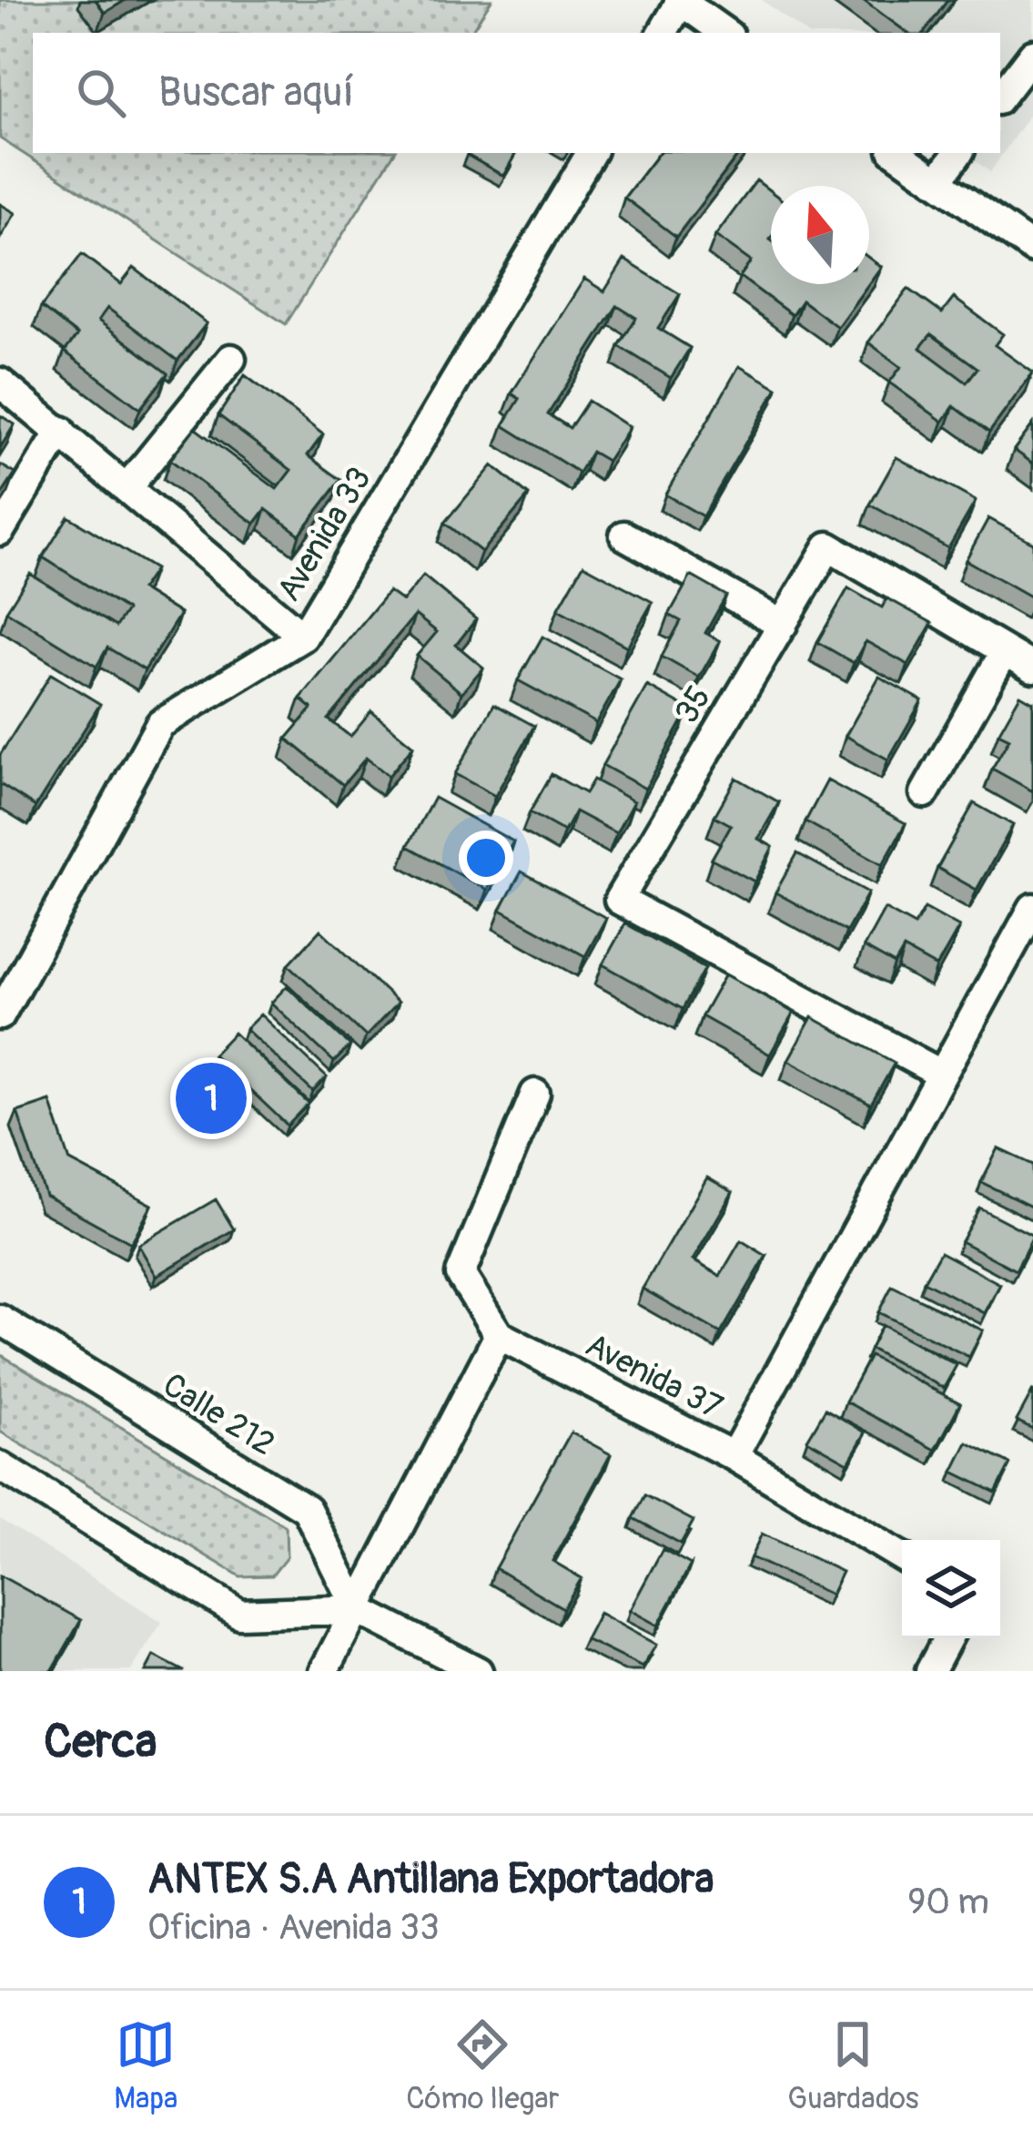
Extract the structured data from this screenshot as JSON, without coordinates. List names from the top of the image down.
{
  "streets": {
    "street": [
      "Avenida 33",
      "35",
      "Avenida 37",
      "Calle 212"
    ]
  },
  "crossings": [
    ["35", "Avenida 37"]
  ],
  "north": "top",
  "page": {
    "search": "Buscar aquí",
    "pins": "1",
    "heading": "Cerca",
    "list": [
      {
        "mark": "1",
        "name": "ANTEX S.A Antillana Exportadora",
        "note": "Oficina · Avenida 33",
        "value": "90 m"
      }
    ],
    "nav": ["Mapa", "Cómo llegar", "Guardados"]
  }
}
